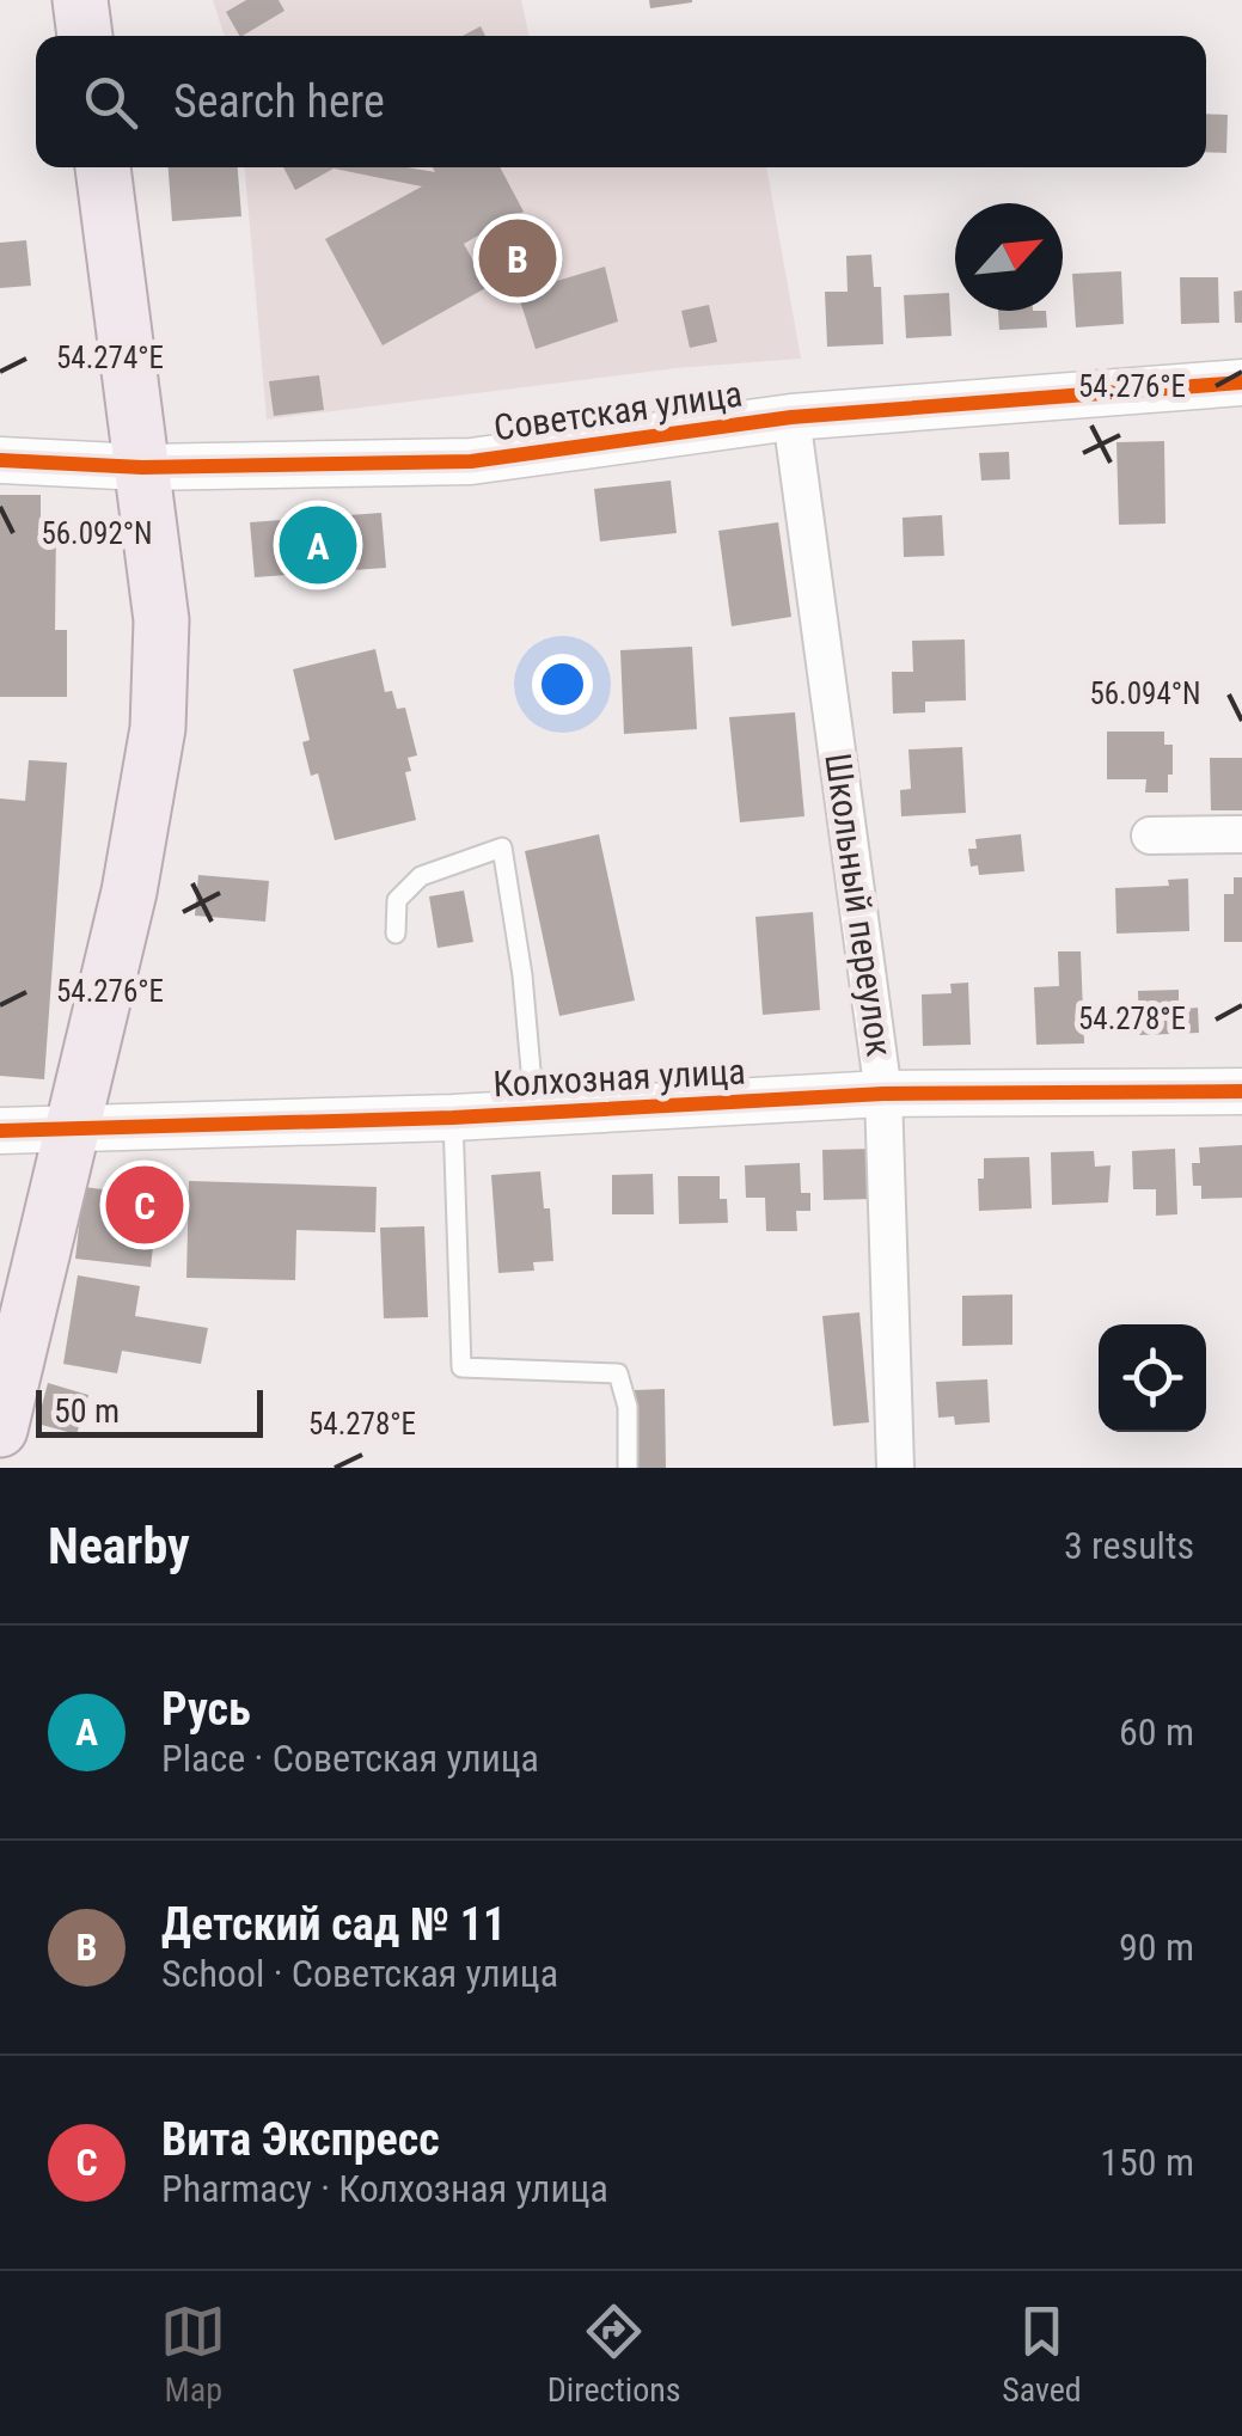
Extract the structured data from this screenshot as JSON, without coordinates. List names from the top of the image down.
{
  "streets": {
    "street": ["Советская улица", "Школьный переулок", "Колхозная улица"]
  },
  "crossings": [
    ["Советская улица", "Школьный переулок"],
    ["Школьный переулок", "Колхозная улица"]
  ],
  "scale_bar": "50 m",
  "north": "top right",
  "page": {
    "search": "Search here",
    "pins": ["B", "A", "C"],
    "scale": "50 m",
    "heading": ["Nearby", "3 results"],
    "list": [
      {
        "mark": "A",
        "name": "Русь",
        "note": "Place · Советская улица",
        "value": "60 m"
      },
      {
        "mark": "B",
        "name": "Детский сад № 11",
        "note": "School · Советская улица",
        "value": "90 m"
      },
      {
        "mark": "C",
        "name": "Вита Экспресс",
        "note": "Pharmacy · Колхозная улица",
        "value": "150 m"
      }
    ],
    "nav": ["Map", "Directions", "Saved"]
  },
  "coordinates": [
    "54.274°E",
    "54.276°E",
    "56.092°N",
    "56.094°N",
    "54.278°E"
  ]
}
